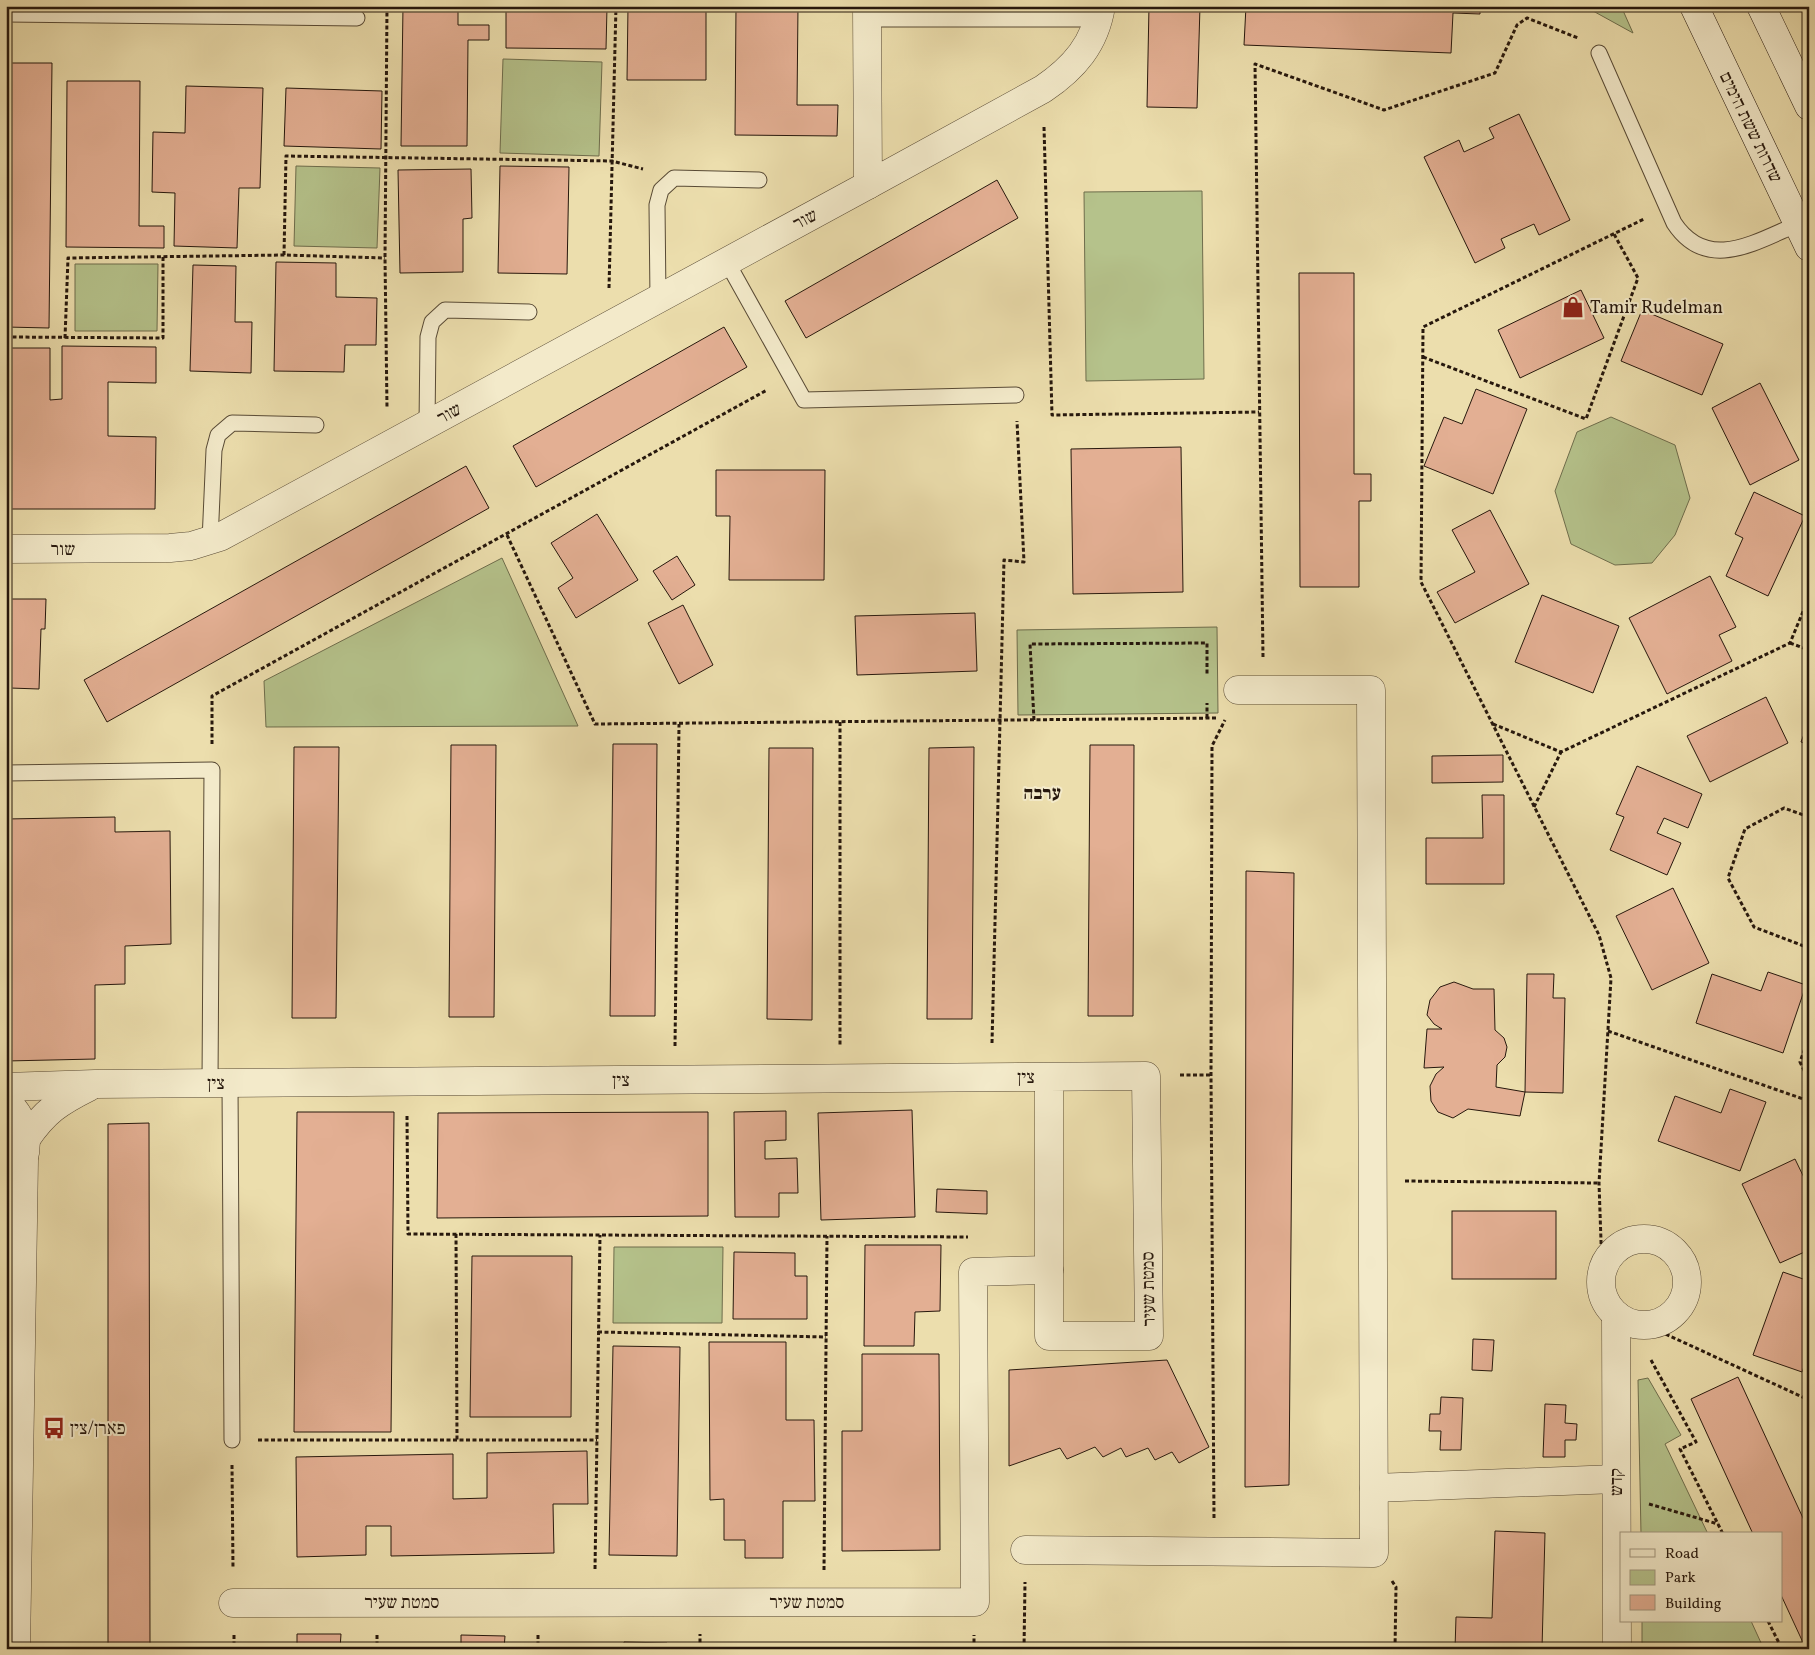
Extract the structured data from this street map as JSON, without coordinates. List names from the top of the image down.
{
  "streets": {
    "street": [
      "שדרות ששת הימים",
      "שור",
      "צין",
      "סמטת שעיר",
      "קדש"
    ]
  },
  "crossings": [
    ["צין", "סמטת שעיר"]
  ],
  "districts": ["ערבה"],
  "places": {
    "shop": ["Tamir Rudelman"],
    "bus stop": ["פארן/צין"]
  },
  "legend": ["Road", "Park", "Building"]
}
